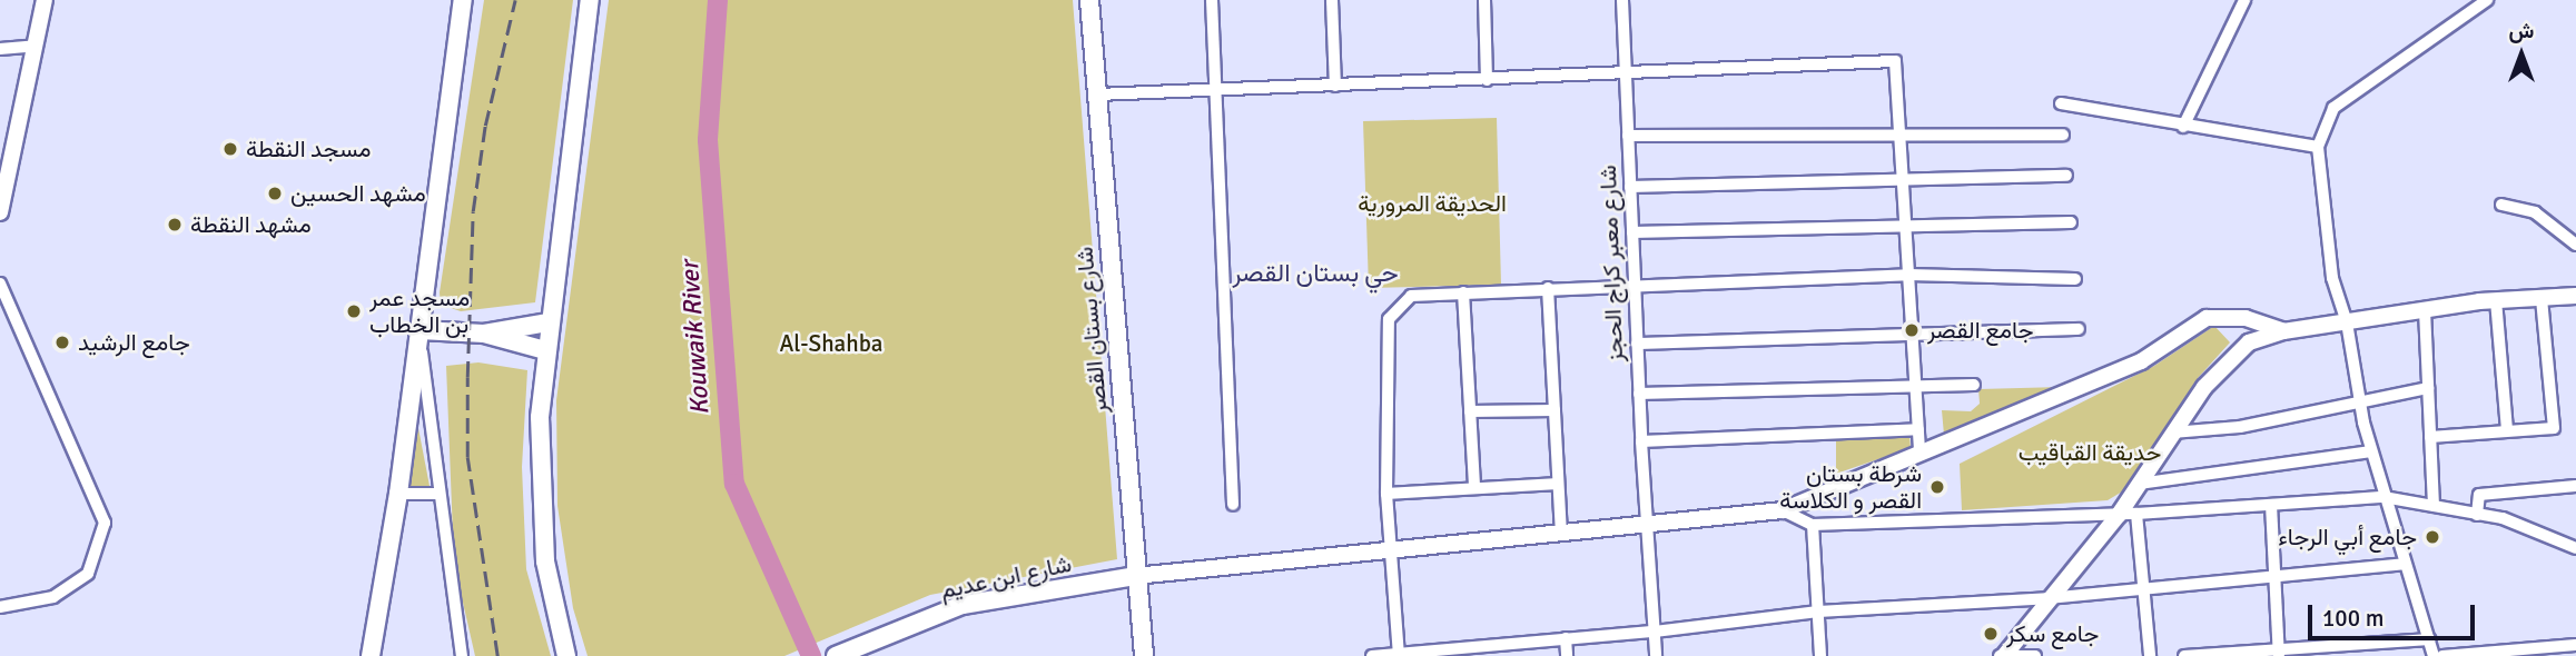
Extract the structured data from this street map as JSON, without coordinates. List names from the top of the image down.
{
  "streets": {
    "main road": ["شارع بستان القصر", "شارع ابن عديم"],
    "street": ["شارع معبر كراج الحجز"]
  },
  "crossings": [
    ["شارع بستان القصر", "شارع ابن عديم"]
  ],
  "districts": ["حي بستان القصر"],
  "water": ["Kouwaik River"],
  "parks": ["الحديقة المرورية", "Al-Shahba", "حديقة القباقيب"],
  "places": [
    "مسجد النقطة",
    "مشهد الحسين",
    "مشهد النقطة",
    "مسجد عمر بن الخطاب",
    "جامع القصر",
    "جامع الرشيد",
    "شرطة بستان القصر و الكلاسة",
    "جامع أبي الرجاء",
    "جامع سكر"
  ],
  "scale_bar": "100 m",
  "north": "top"
}
